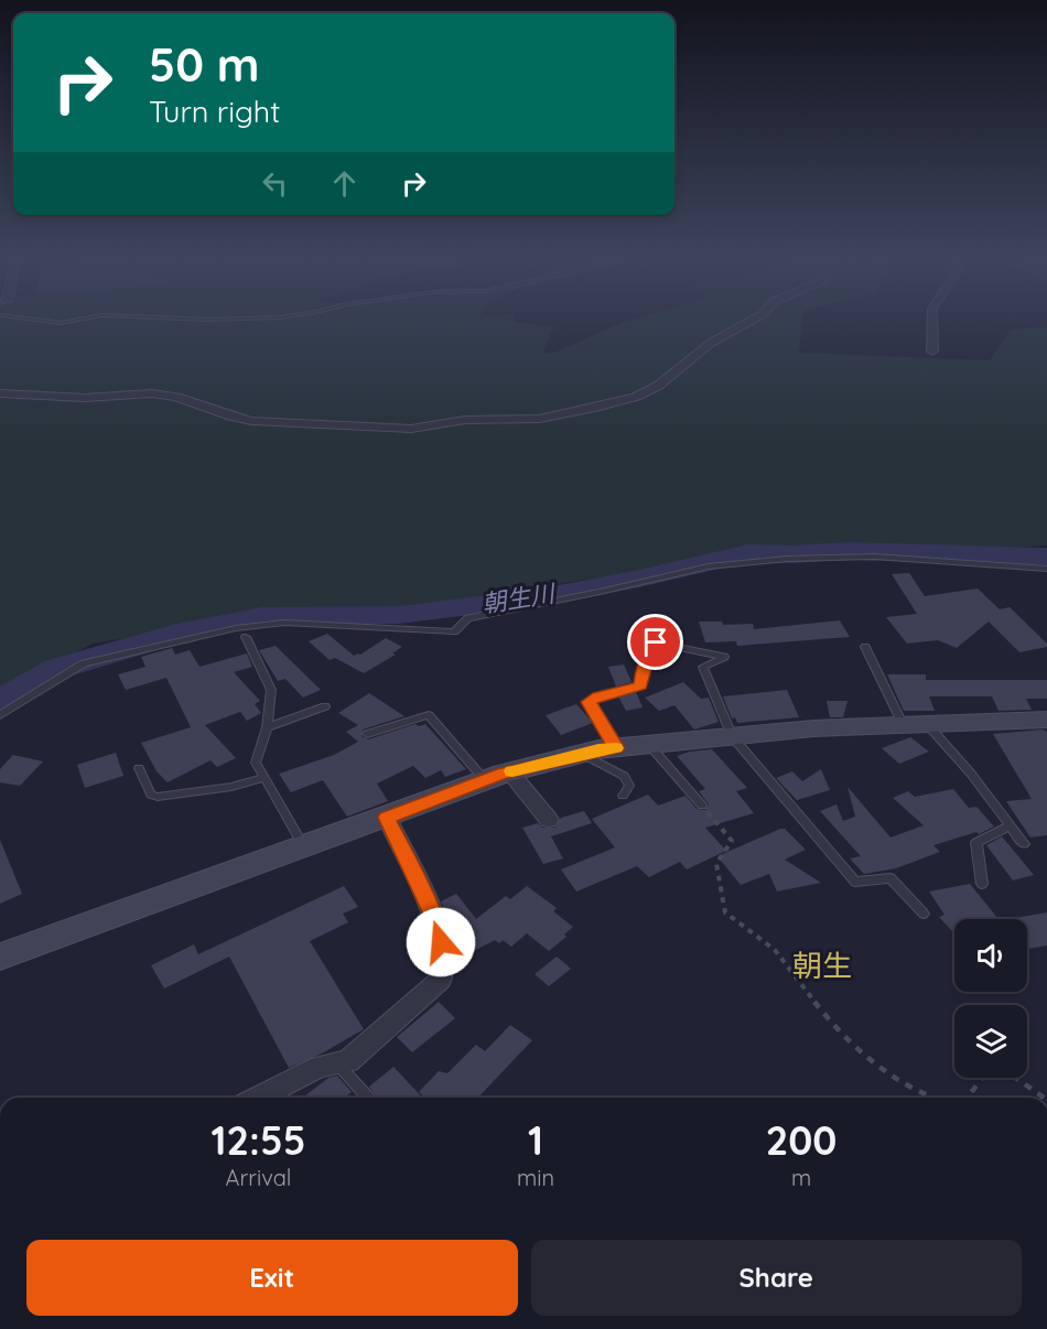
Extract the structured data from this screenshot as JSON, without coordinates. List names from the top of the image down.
{
  "districts": ["朝生"],
  "water": ["朝生川"],
  "page": {
    "turn": ["50 m", "Turn right"],
    "eta": [
      "12:55",
      "Arrival",
      "1",
      "min",
      "200",
      "m"
    ],
    "buttons": ["Exit", "Share"]
  }
}
